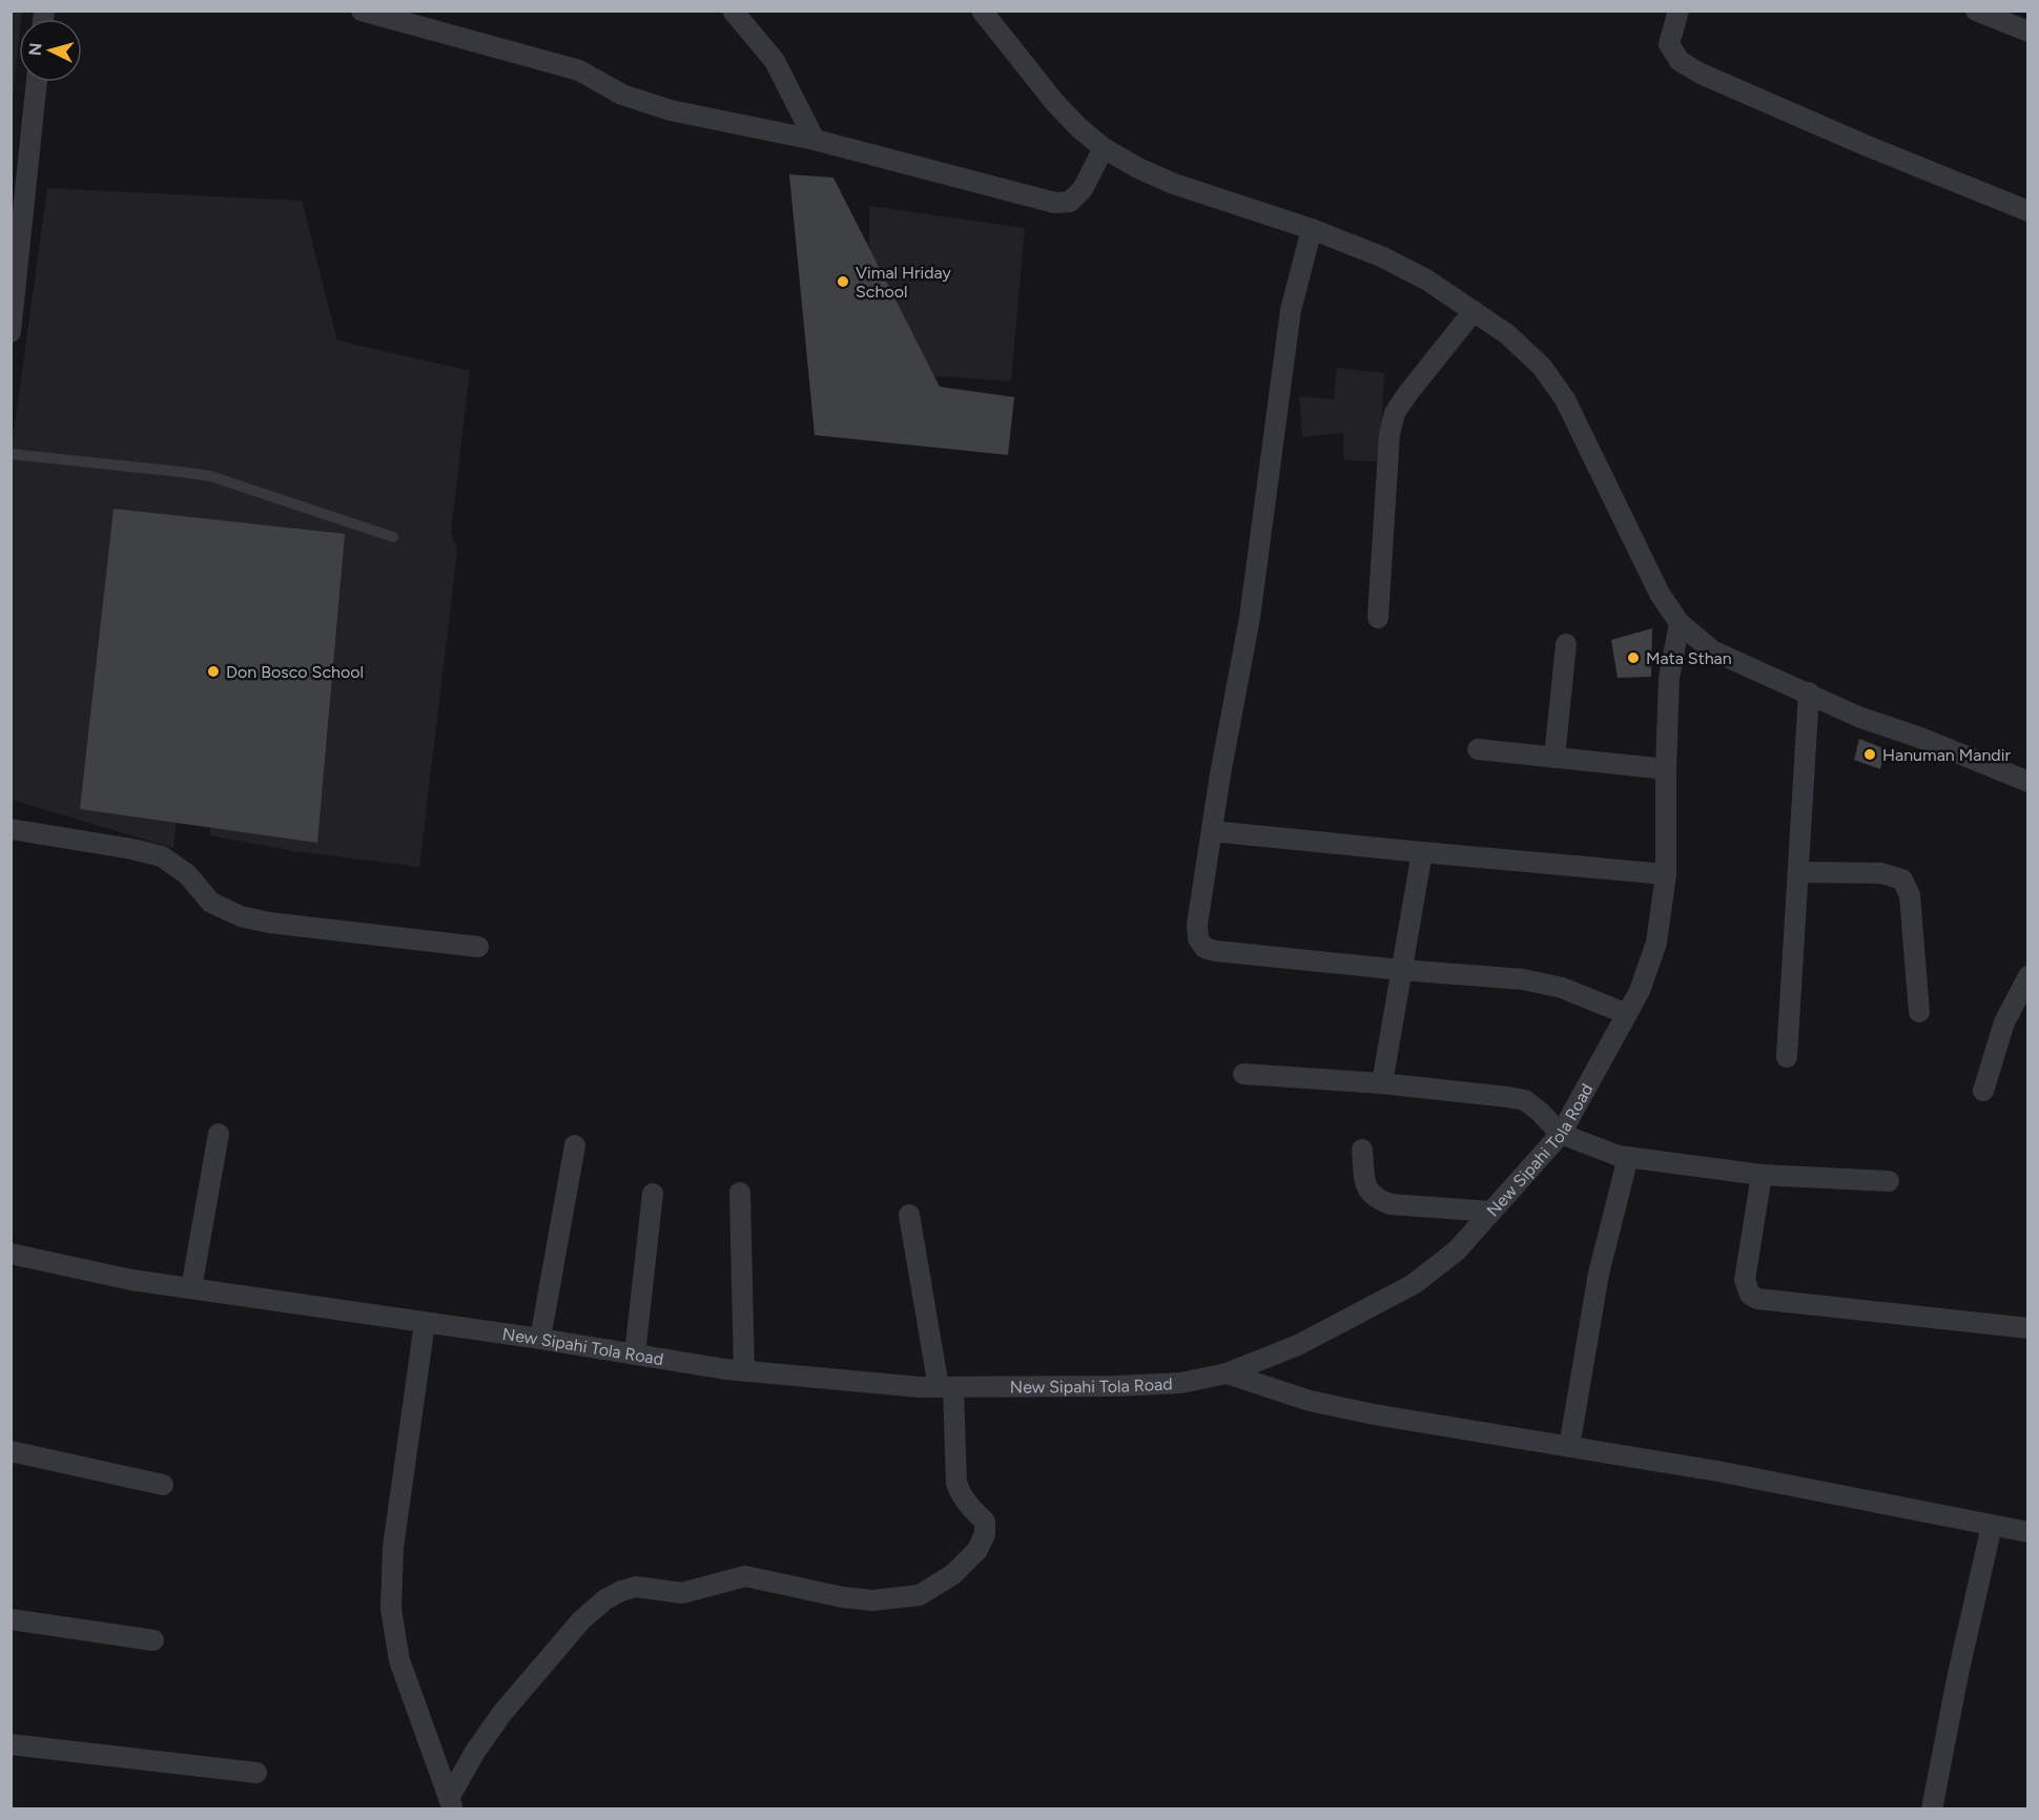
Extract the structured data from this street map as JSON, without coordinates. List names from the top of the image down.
{
  "streets": {
    "street": ["New Sipahi Tola Road"]
  },
  "places": [
    "Vimal Hriday School",
    "Mata Sthan",
    "Don Bosco School",
    "Hanuman Mandir"
  ],
  "north": "left"
}
